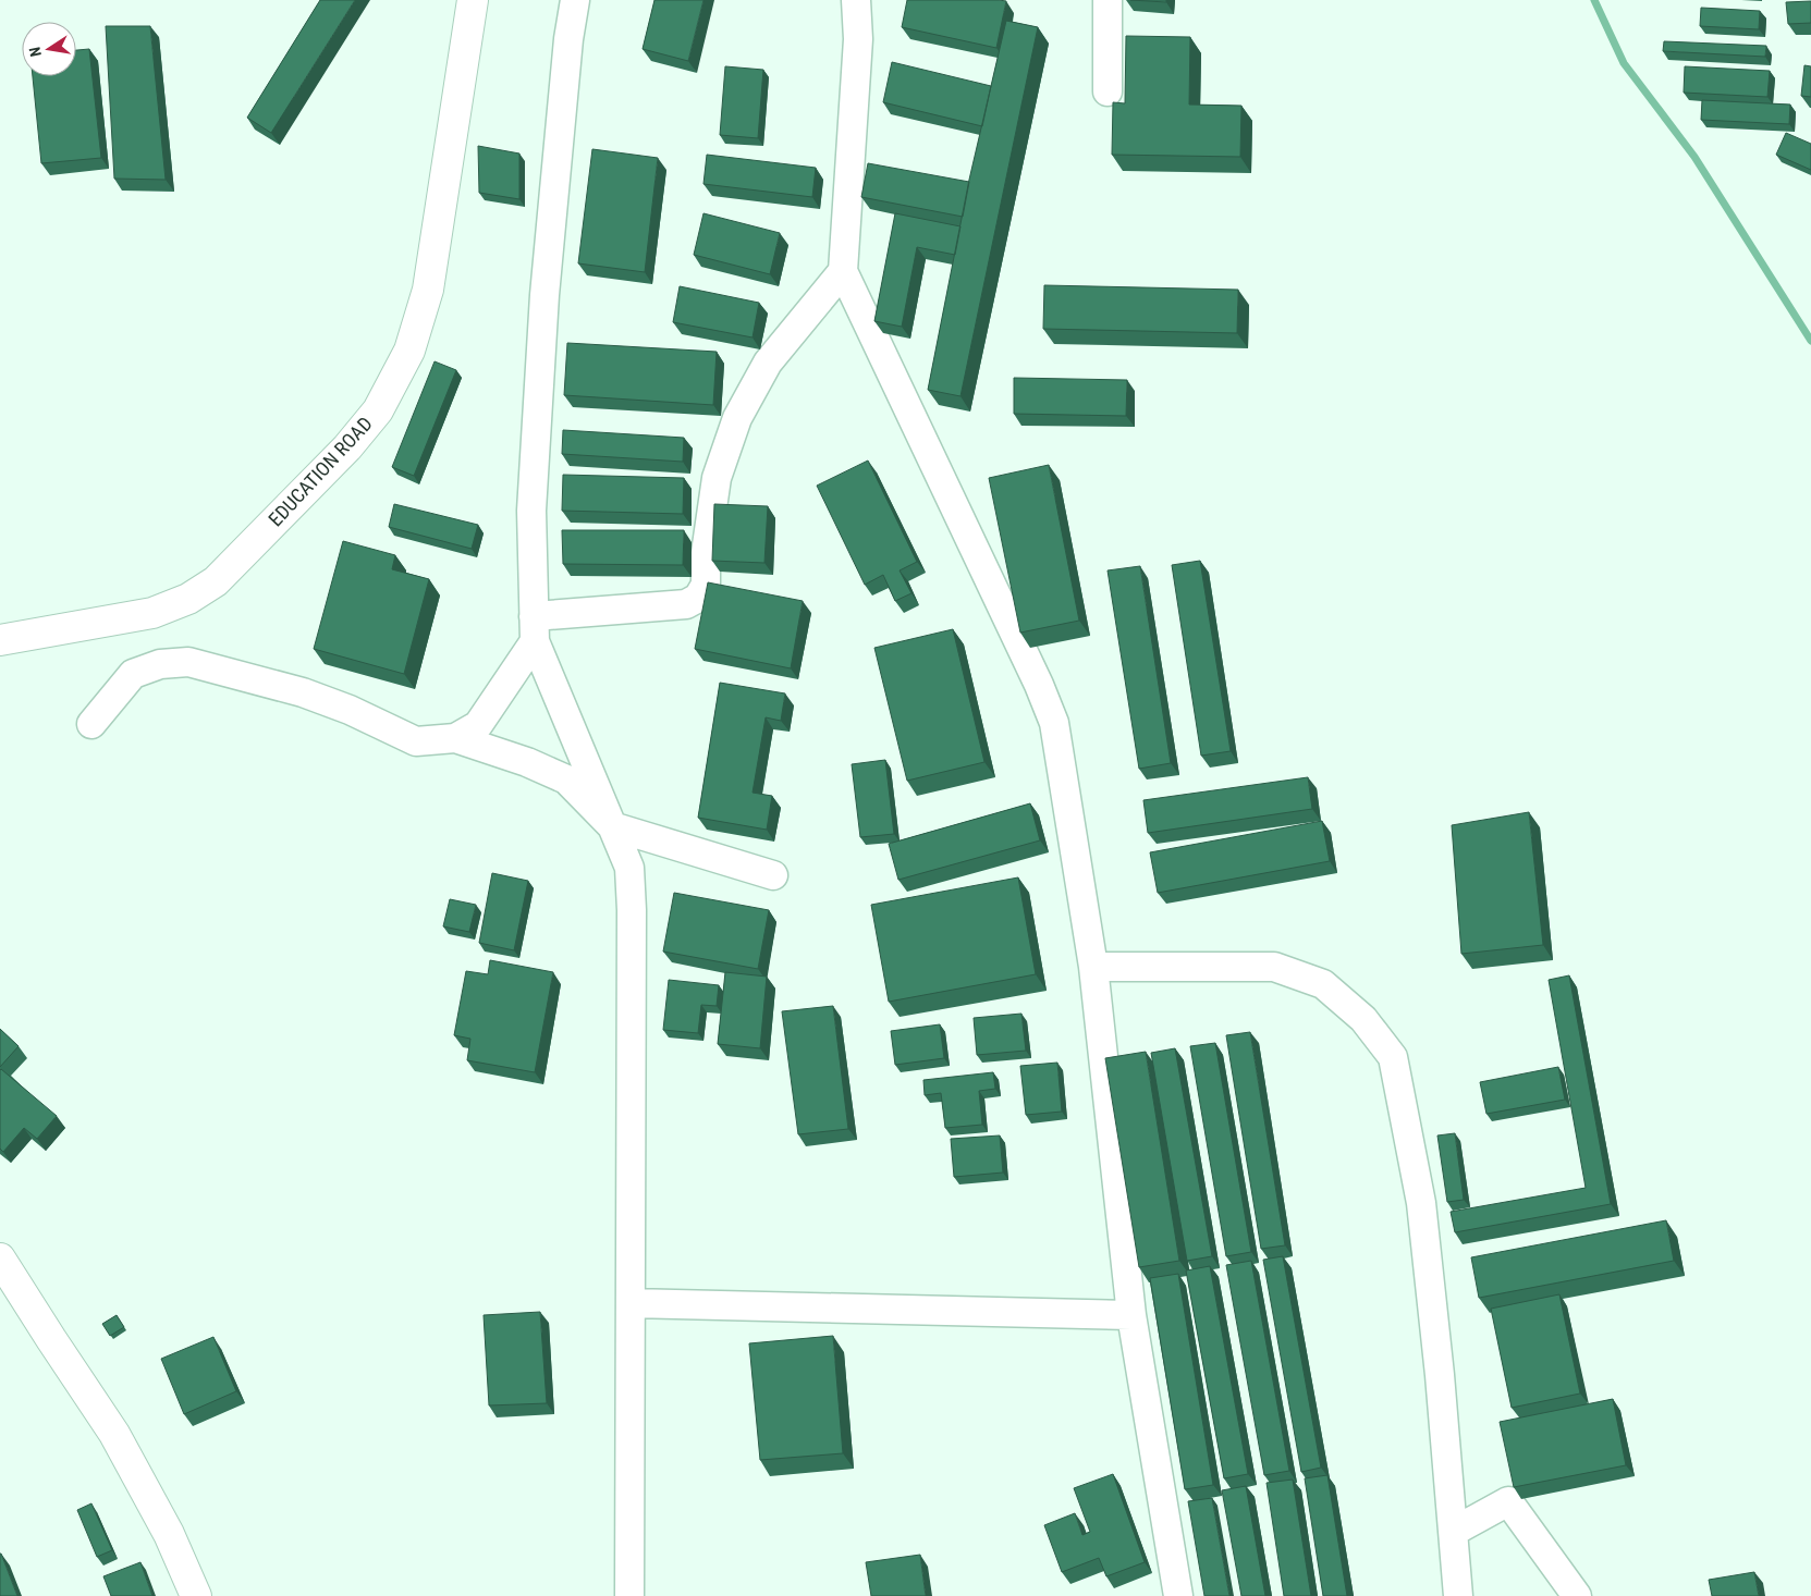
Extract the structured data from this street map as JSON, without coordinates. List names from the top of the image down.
{
  "streets": {
    "street": ["EDUCATION ROAD"]
  },
  "north": "left"
}
